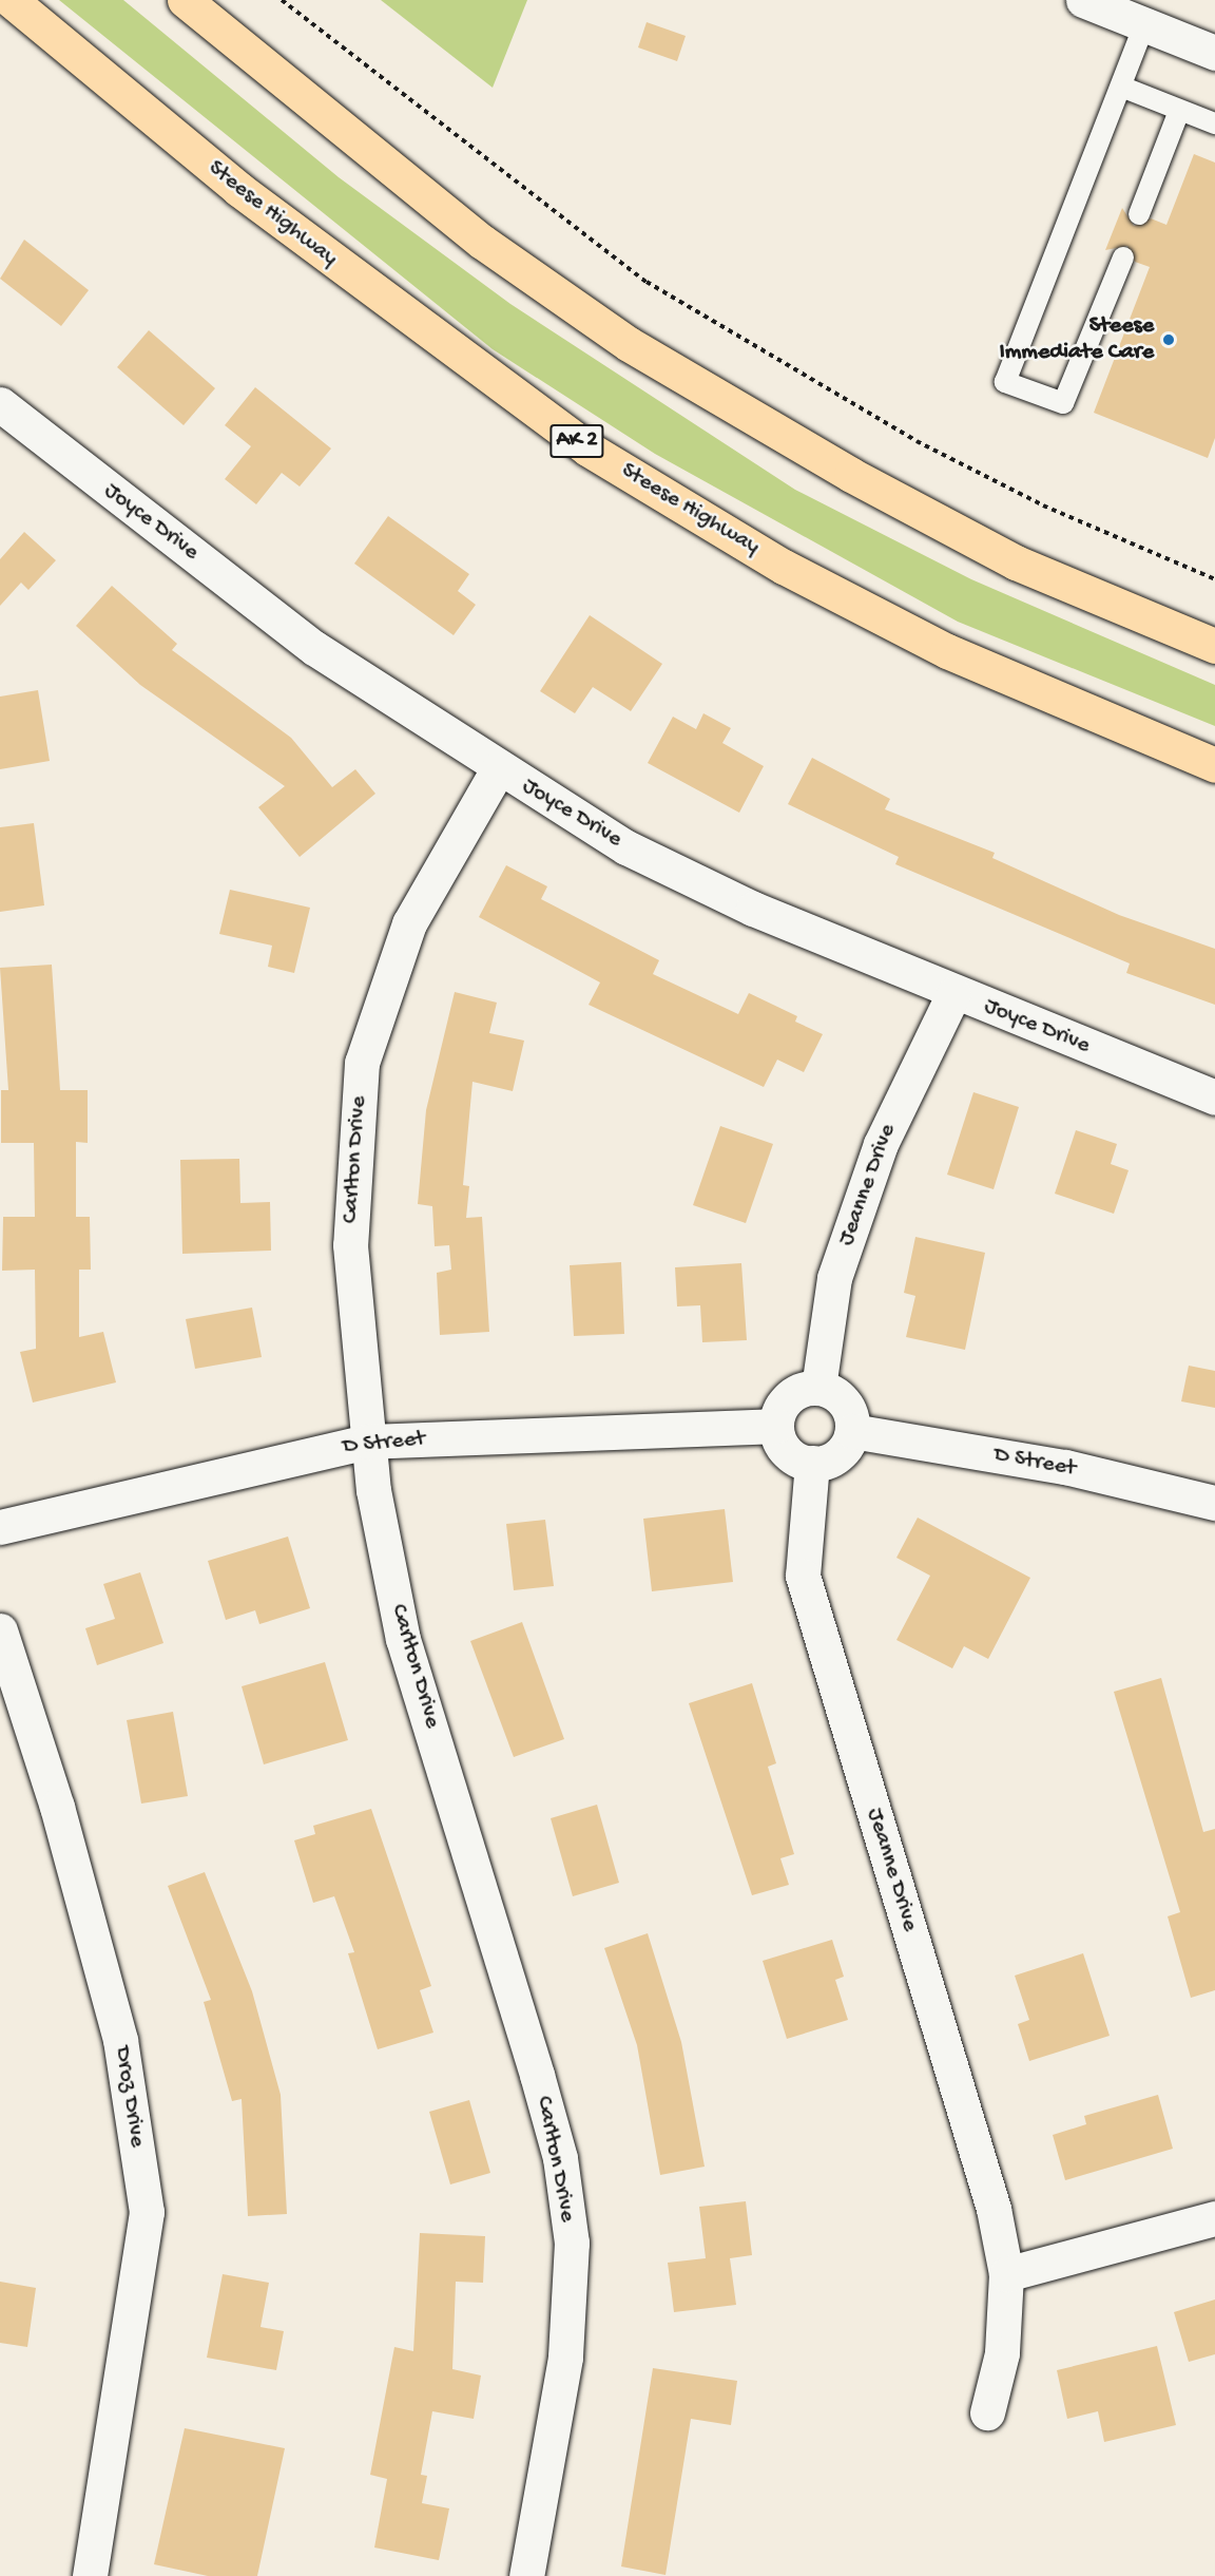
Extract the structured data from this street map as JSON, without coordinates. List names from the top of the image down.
{
  "streets": {
    "highway": ["Steese Highway", "AK 2"],
    "street": [
      "Joyce Drive",
      "Carlton Drive",
      "Jeanne Drive",
      "D Street",
      "Droz Drive"
    ]
  },
  "crossings": [
    ["Joyce Drive", "Carlton Drive"],
    ["Joyce Drive", "Jeanne Drive"],
    ["Carlton Drive", "D Street"],
    ["Jeanne Drive", "D Street"]
  ],
  "places": ["Steese Immediate Care"]
}
